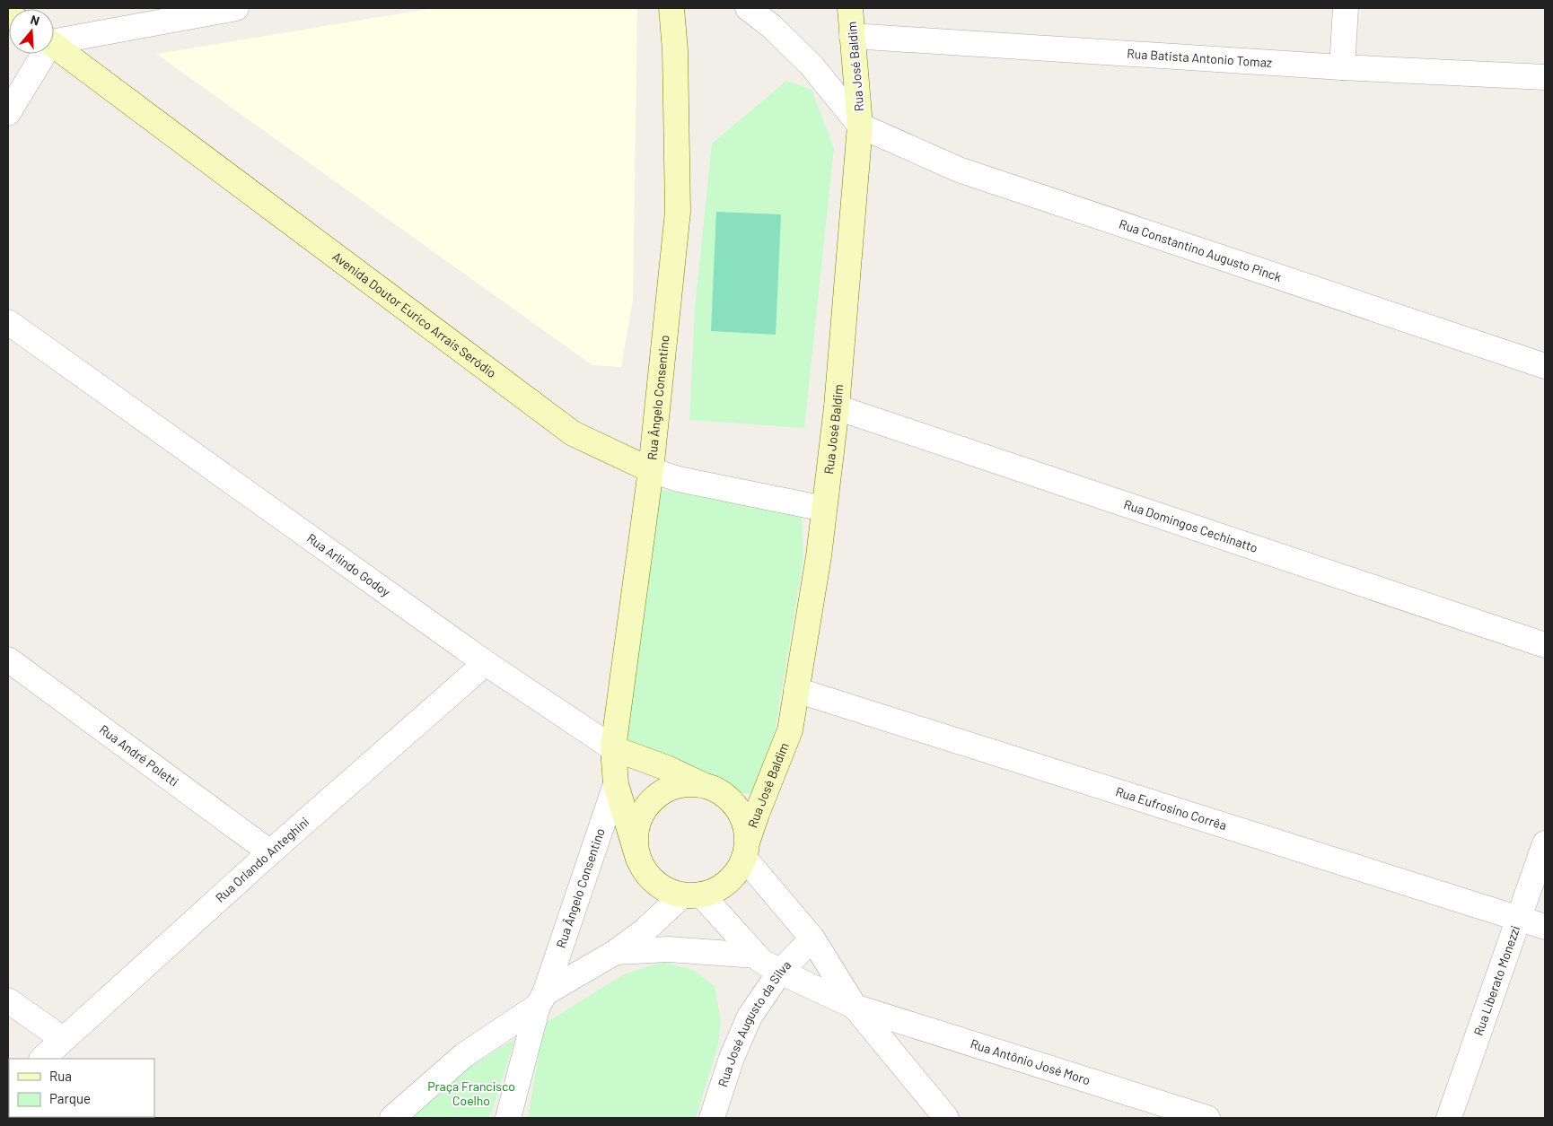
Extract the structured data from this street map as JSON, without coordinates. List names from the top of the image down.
{
  "streets": {
    "street": [
      "Rua Batista Antonio Tomaz",
      "Rua José Baldim",
      "Rua Constantino Augusto Pinck",
      "Avenida Doutor Eurico Arrais Seródio",
      "Rua Ângelo Consentino",
      "Rua Domingos Cechinatto",
      "Rua Arlindo Godoy",
      "Rua André Poletti",
      "Rua Eufrosino Corrêa",
      "Rua Orlando Anteghini",
      "Rua Liberato Monezzi",
      "Rua José Augusto da Silva",
      "Rua Antônio José Moro"
    ]
  },
  "crossings": [
    ["Rua Batista Antonio Tomaz", "Rua José Baldim"],
    ["Rua José Baldim", "Rua Constantino Augusto Pinck"],
    ["Rua José Baldim", "Avenida Doutor Eurico Arrais Seródio"],
    ["Rua José Baldim", "Rua Ângelo Consentino"],
    ["Rua José Baldim", "Rua Domingos Cechinatto"],
    ["Rua José Baldim", "Rua Arlindo Godoy"],
    ["Rua José Baldim", "Rua Eufrosino Corrêa"],
    ["Avenida Doutor Eurico Arrais Seródio", "Rua Ângelo Consentino"],
    ["Rua Ângelo Consentino", "Rua Arlindo Godoy"],
    ["Rua Arlindo Godoy", "Rua Orlando Anteghini"],
    ["Rua André Poletti", "Rua Orlando Anteghini"],
    ["Rua Eufrosino Corrêa", "Rua Liberato Monezzi"],
    ["Rua José Augusto da Silva", "Rua Antônio José Moro"]
  ],
  "parks": ["Praça Francisco Coelho"],
  "legend": ["Rua", "Parque"],
  "north": "top"
}
